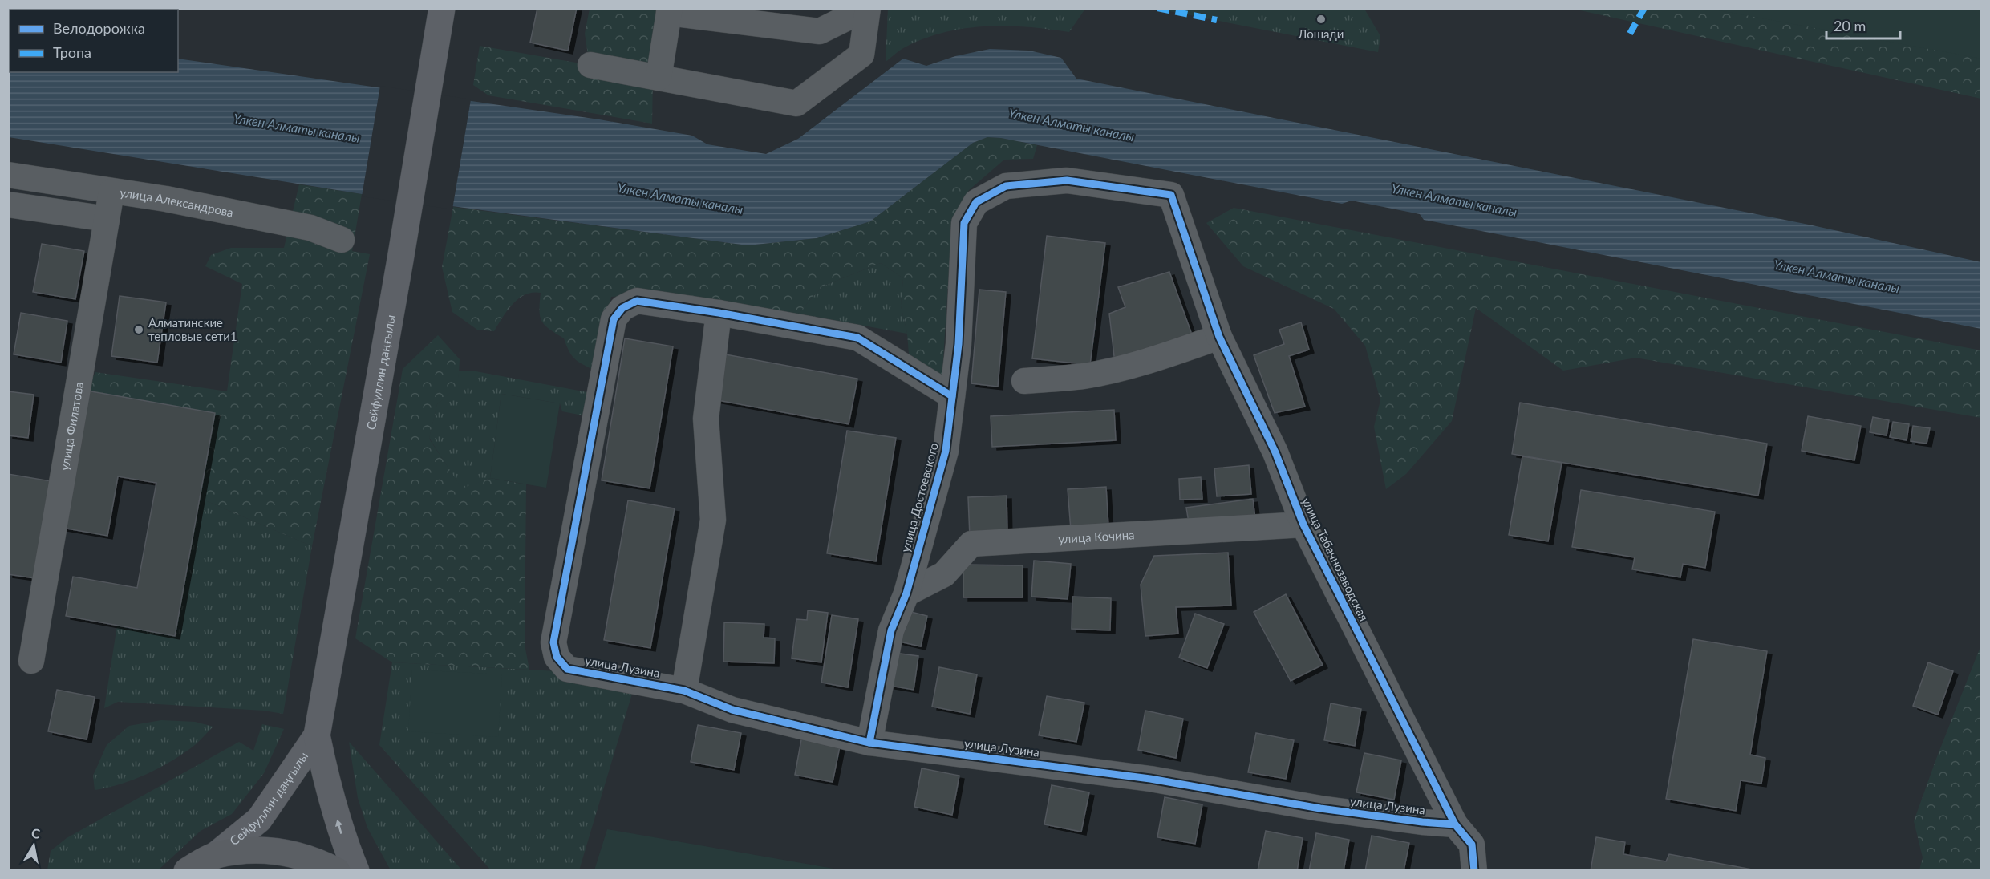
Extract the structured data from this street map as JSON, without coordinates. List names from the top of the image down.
{
  "streets": {
    "main road": ["Сейфуллин даңғылы"],
    "street": [
      "улица Александрова",
      "улица Филатова",
      "улица Достоевского",
      "улица Кочина",
      "улица Табачнозаводская",
      "улица Лузина"
    ]
  },
  "crossings": [
    ["улица Александрова", "улица Филатова"],
    ["улица Достоевского", "улица Кочина"],
    ["улица Достоевского", "улица Табачнозаводская"],
    ["улица Достоевского", "улица Лузина"],
    ["улица Кочина", "улица Табачнозаводская"],
    ["улица Табачнозаводская", "улица Лузина"]
  ],
  "water": ["Үлкен Алматы каналы"],
  "places": ["Лошади", "Алматинские тепловые сети1"],
  "legend": ["Велодорожка", "Тропа"],
  "scale_bar": "20 m",
  "north": "top"
}
